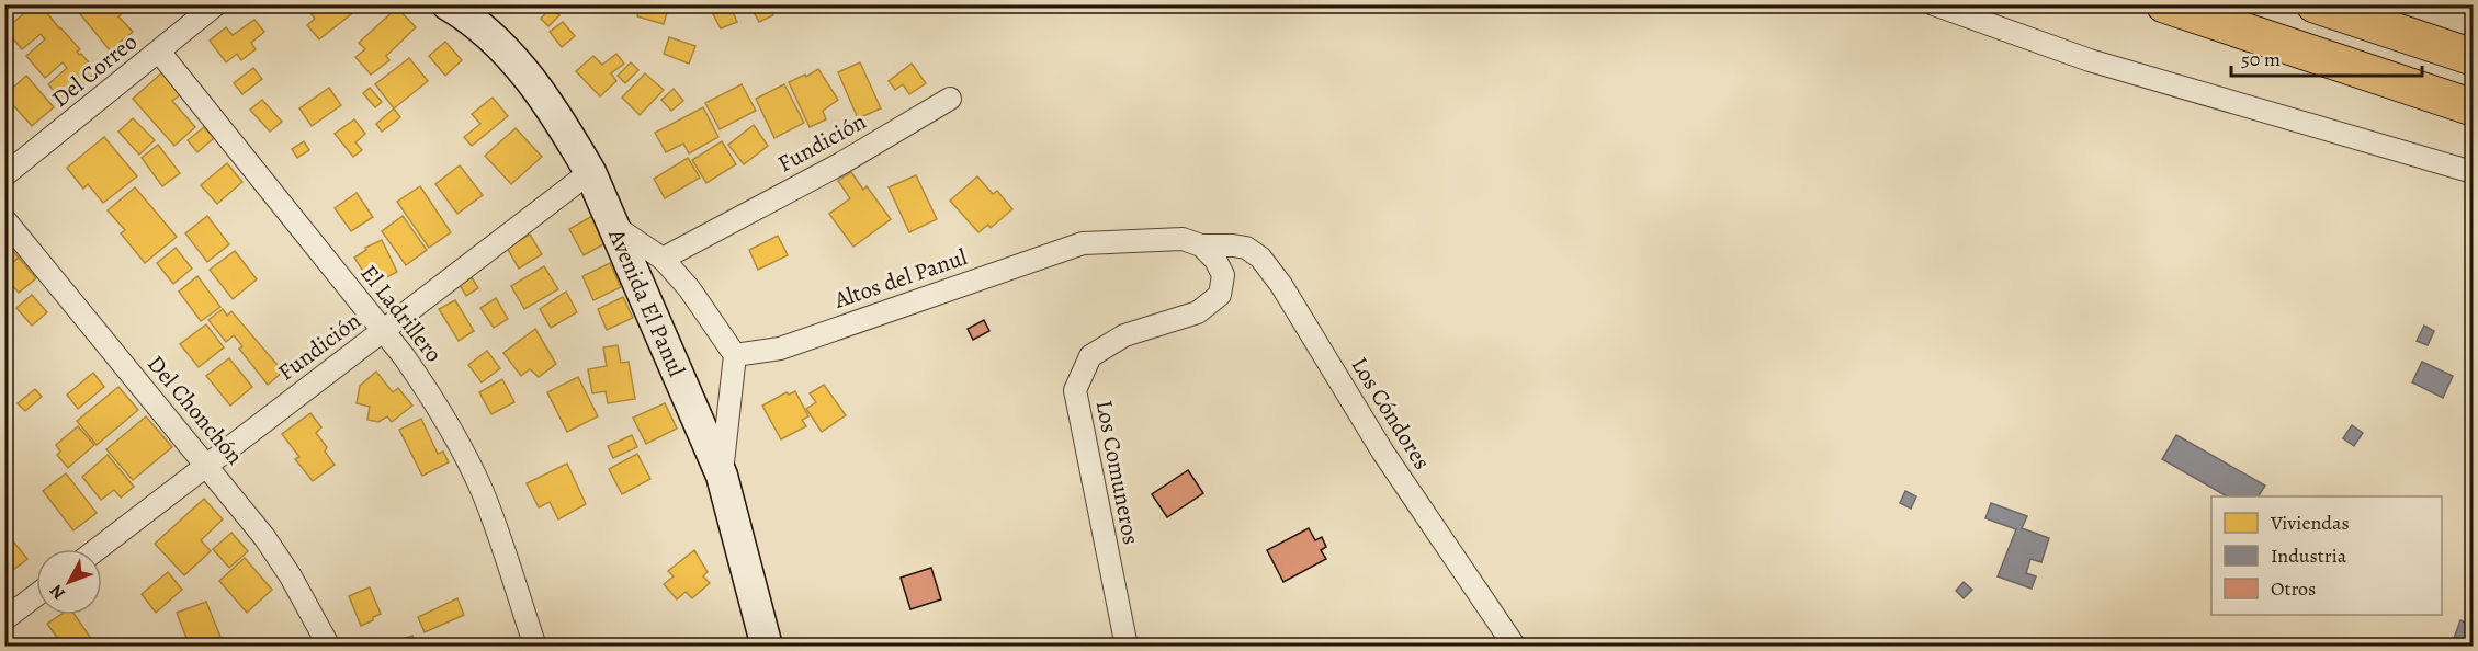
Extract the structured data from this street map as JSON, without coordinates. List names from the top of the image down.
{
  "streets": {
    "street": [
      "Del Correo",
      "Fundición",
      "Altos del Panul",
      "Avenida El Panul",
      "El Ladrillero",
      "Del Chonchón",
      "Los Cóndores",
      "Los Comuneros"
    ]
  },
  "crossings": [
    ["Del Correo", "El Ladrillero"],
    ["Fundición", "Avenida El Panul"],
    ["Fundición", "El Ladrillero"],
    ["Fundición", "Del Chonchón"],
    ["Altos del Panul", "Los Cóndores"],
    ["Altos del Panul", "Los Comuneros"],
    ["Los Cóndores", "Los Comuneros"]
  ],
  "legend": ["Viviendas", "Industria", "Otros"],
  "scale_bar": "50 m",
  "north": "bottom left"
}
